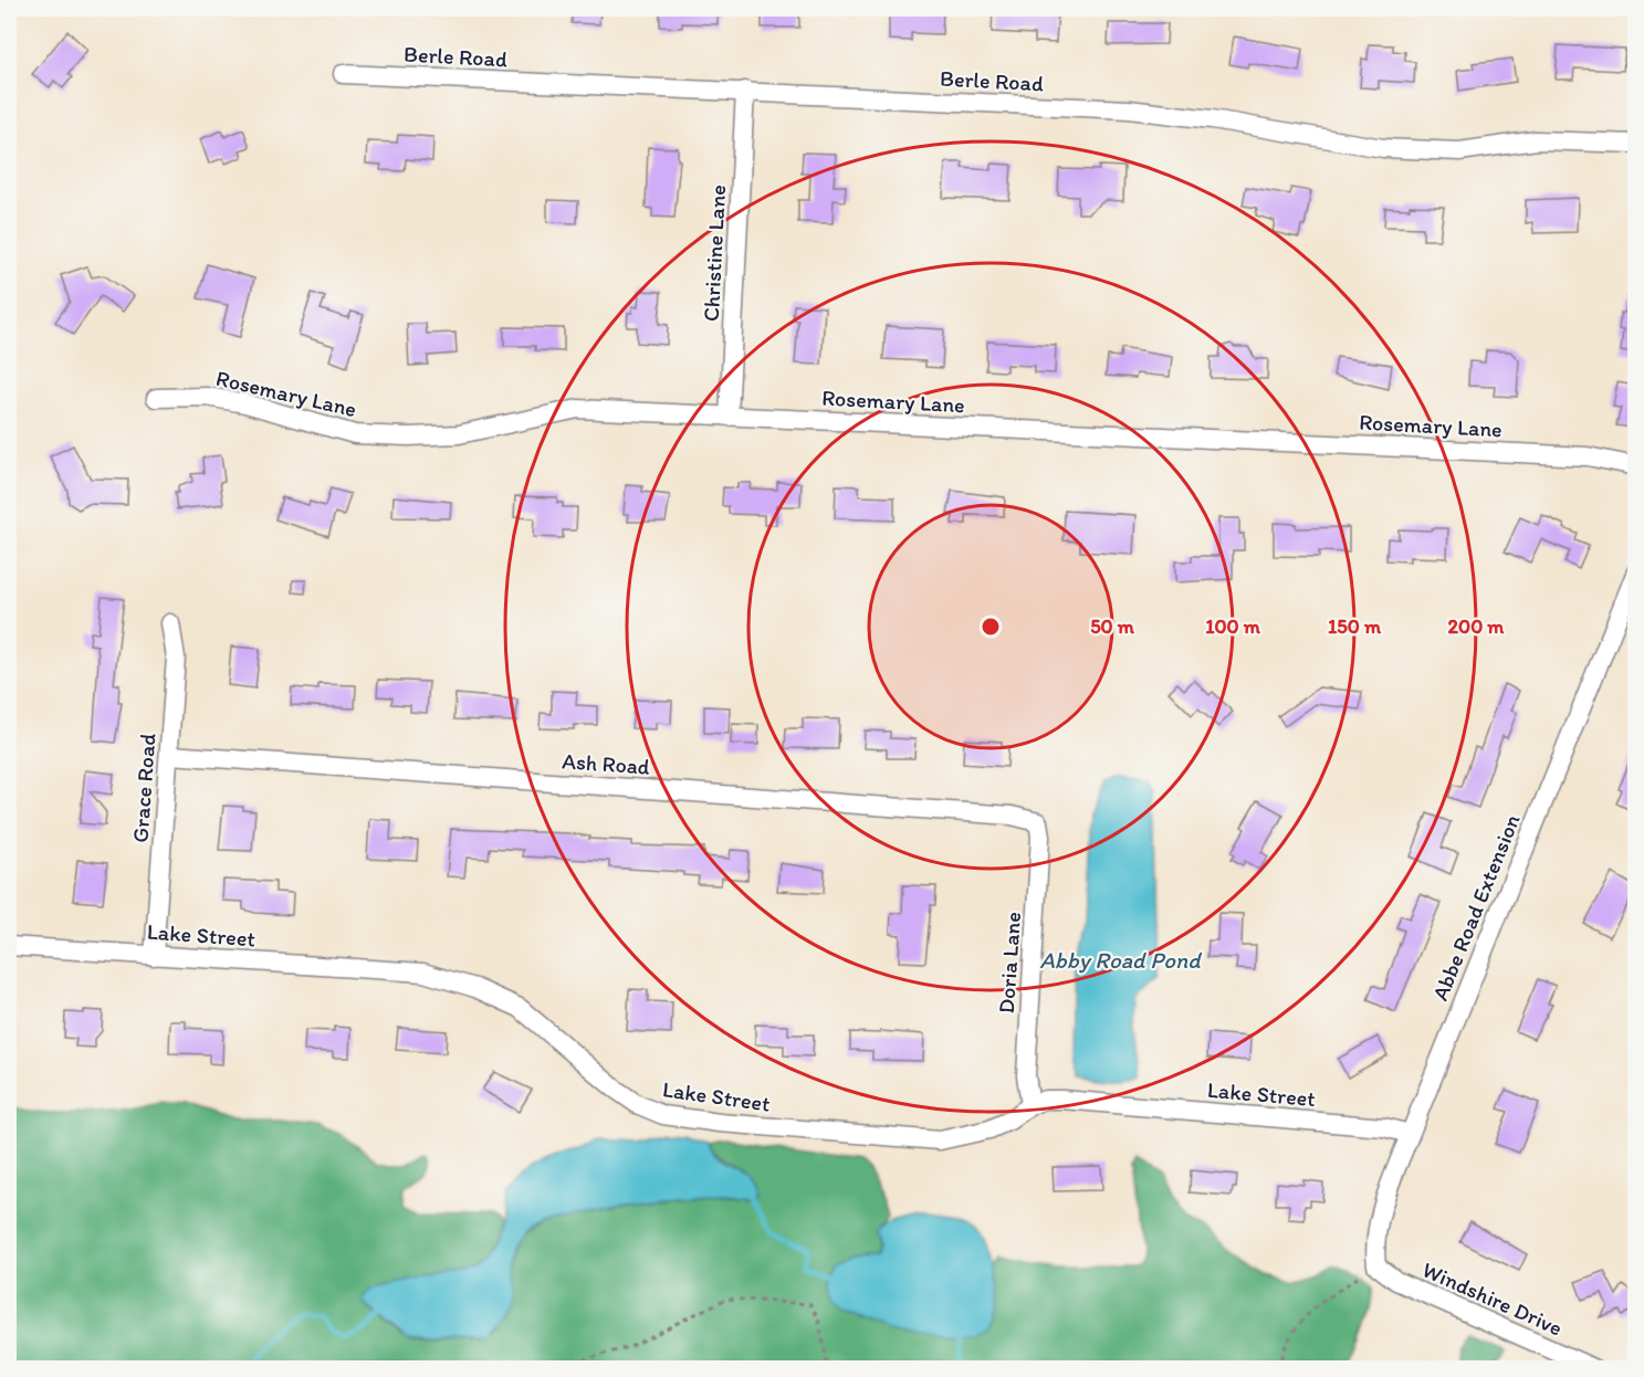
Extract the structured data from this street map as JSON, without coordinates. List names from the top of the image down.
{
  "streets": {
    "street": [
      "Berle Road",
      "Christine Lane",
      "Rosemary Lane",
      "Ash Road",
      "Grace Road",
      "Abbe Road Extension",
      "Lake Street",
      "Doria Lane",
      "Windshire Drive"
    ]
  },
  "crossings": [
    ["Berle Road", "Christine Lane"],
    ["Christine Lane", "Rosemary Lane"],
    ["Ash Road", "Grace Road"],
    ["Ash Road", "Doria Lane"],
    ["Grace Road", "Lake Street"],
    ["Abbe Road Extension", "Lake Street"],
    ["Abbe Road Extension", "Windshire Drive"],
    ["Lake Street", "Doria Lane"]
  ],
  "water": ["Abby Road Pond"],
  "rings": [
    "50 m",
    "100 m",
    "150 m",
    "200 m"
  ]
}
